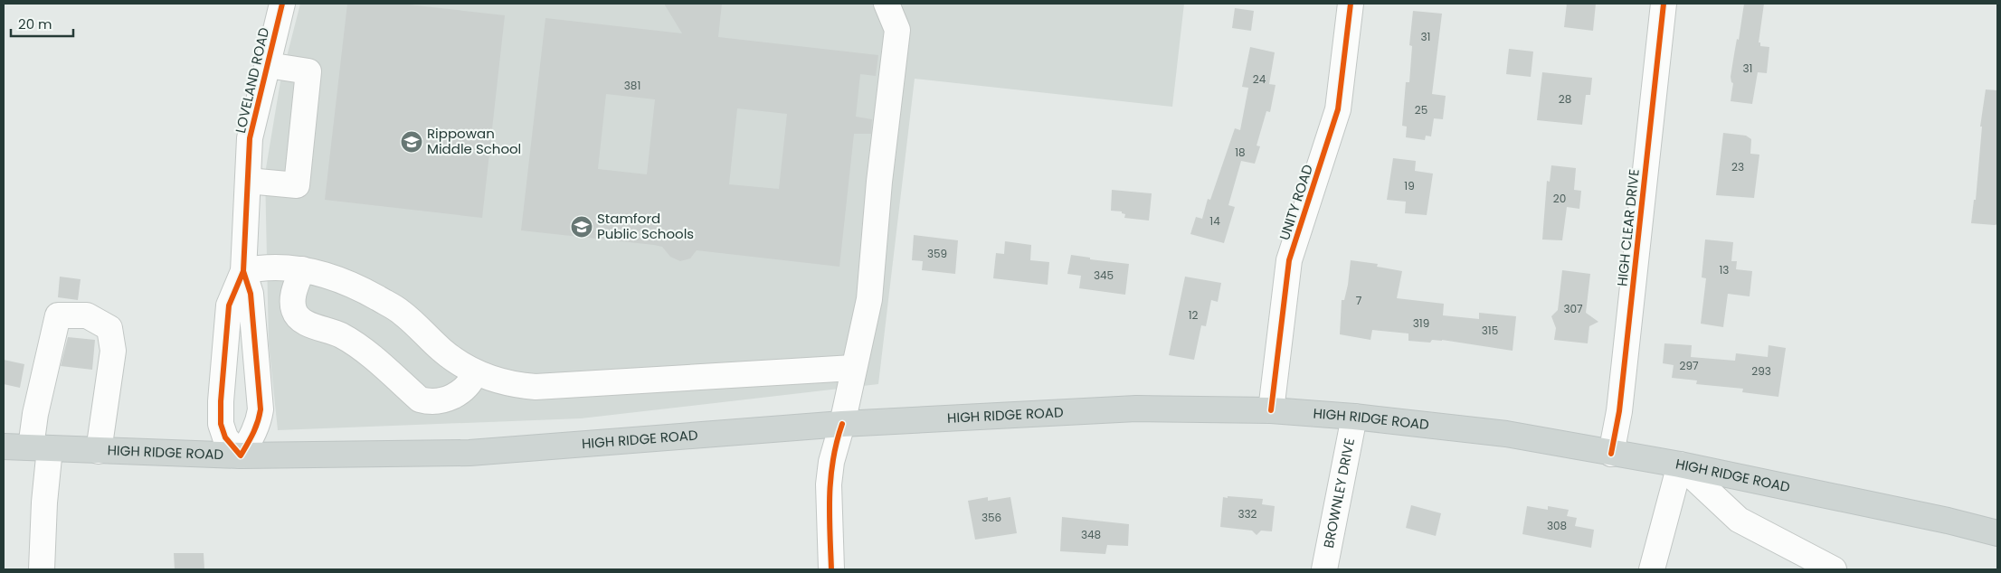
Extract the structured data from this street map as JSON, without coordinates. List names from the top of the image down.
{
  "streets": {
    "main road": ["HIGH RIDGE ROAD"],
    "street": [
      "LOVELAND ROAD",
      "UNITY ROAD",
      "HIGH CLEAR DRIVE",
      "BROWNLEY DRIVE"
    ]
  },
  "crossings": [
    ["LOVELAND ROAD", "HIGH RIDGE ROAD"],
    ["UNITY ROAD", "HIGH RIDGE ROAD"],
    ["HIGH CLEAR DRIVE", "HIGH RIDGE ROAD"],
    ["HIGH RIDGE ROAD", "BROWNLEY DRIVE"]
  ],
  "places": {
    "school or university": ["Rippowan Middle School", "Stamford Public Schools"]
  },
  "house_numbers": [
    "31",
    "31",
    "24",
    "381",
    "28",
    "25",
    "18",
    "23",
    "19",
    "20",
    "14",
    "359",
    "13",
    "345",
    "7",
    "307",
    "12",
    "319",
    "315",
    "297",
    "293",
    "332",
    "356",
    "308",
    "348"
  ],
  "scale_bar": "20 m"
}
